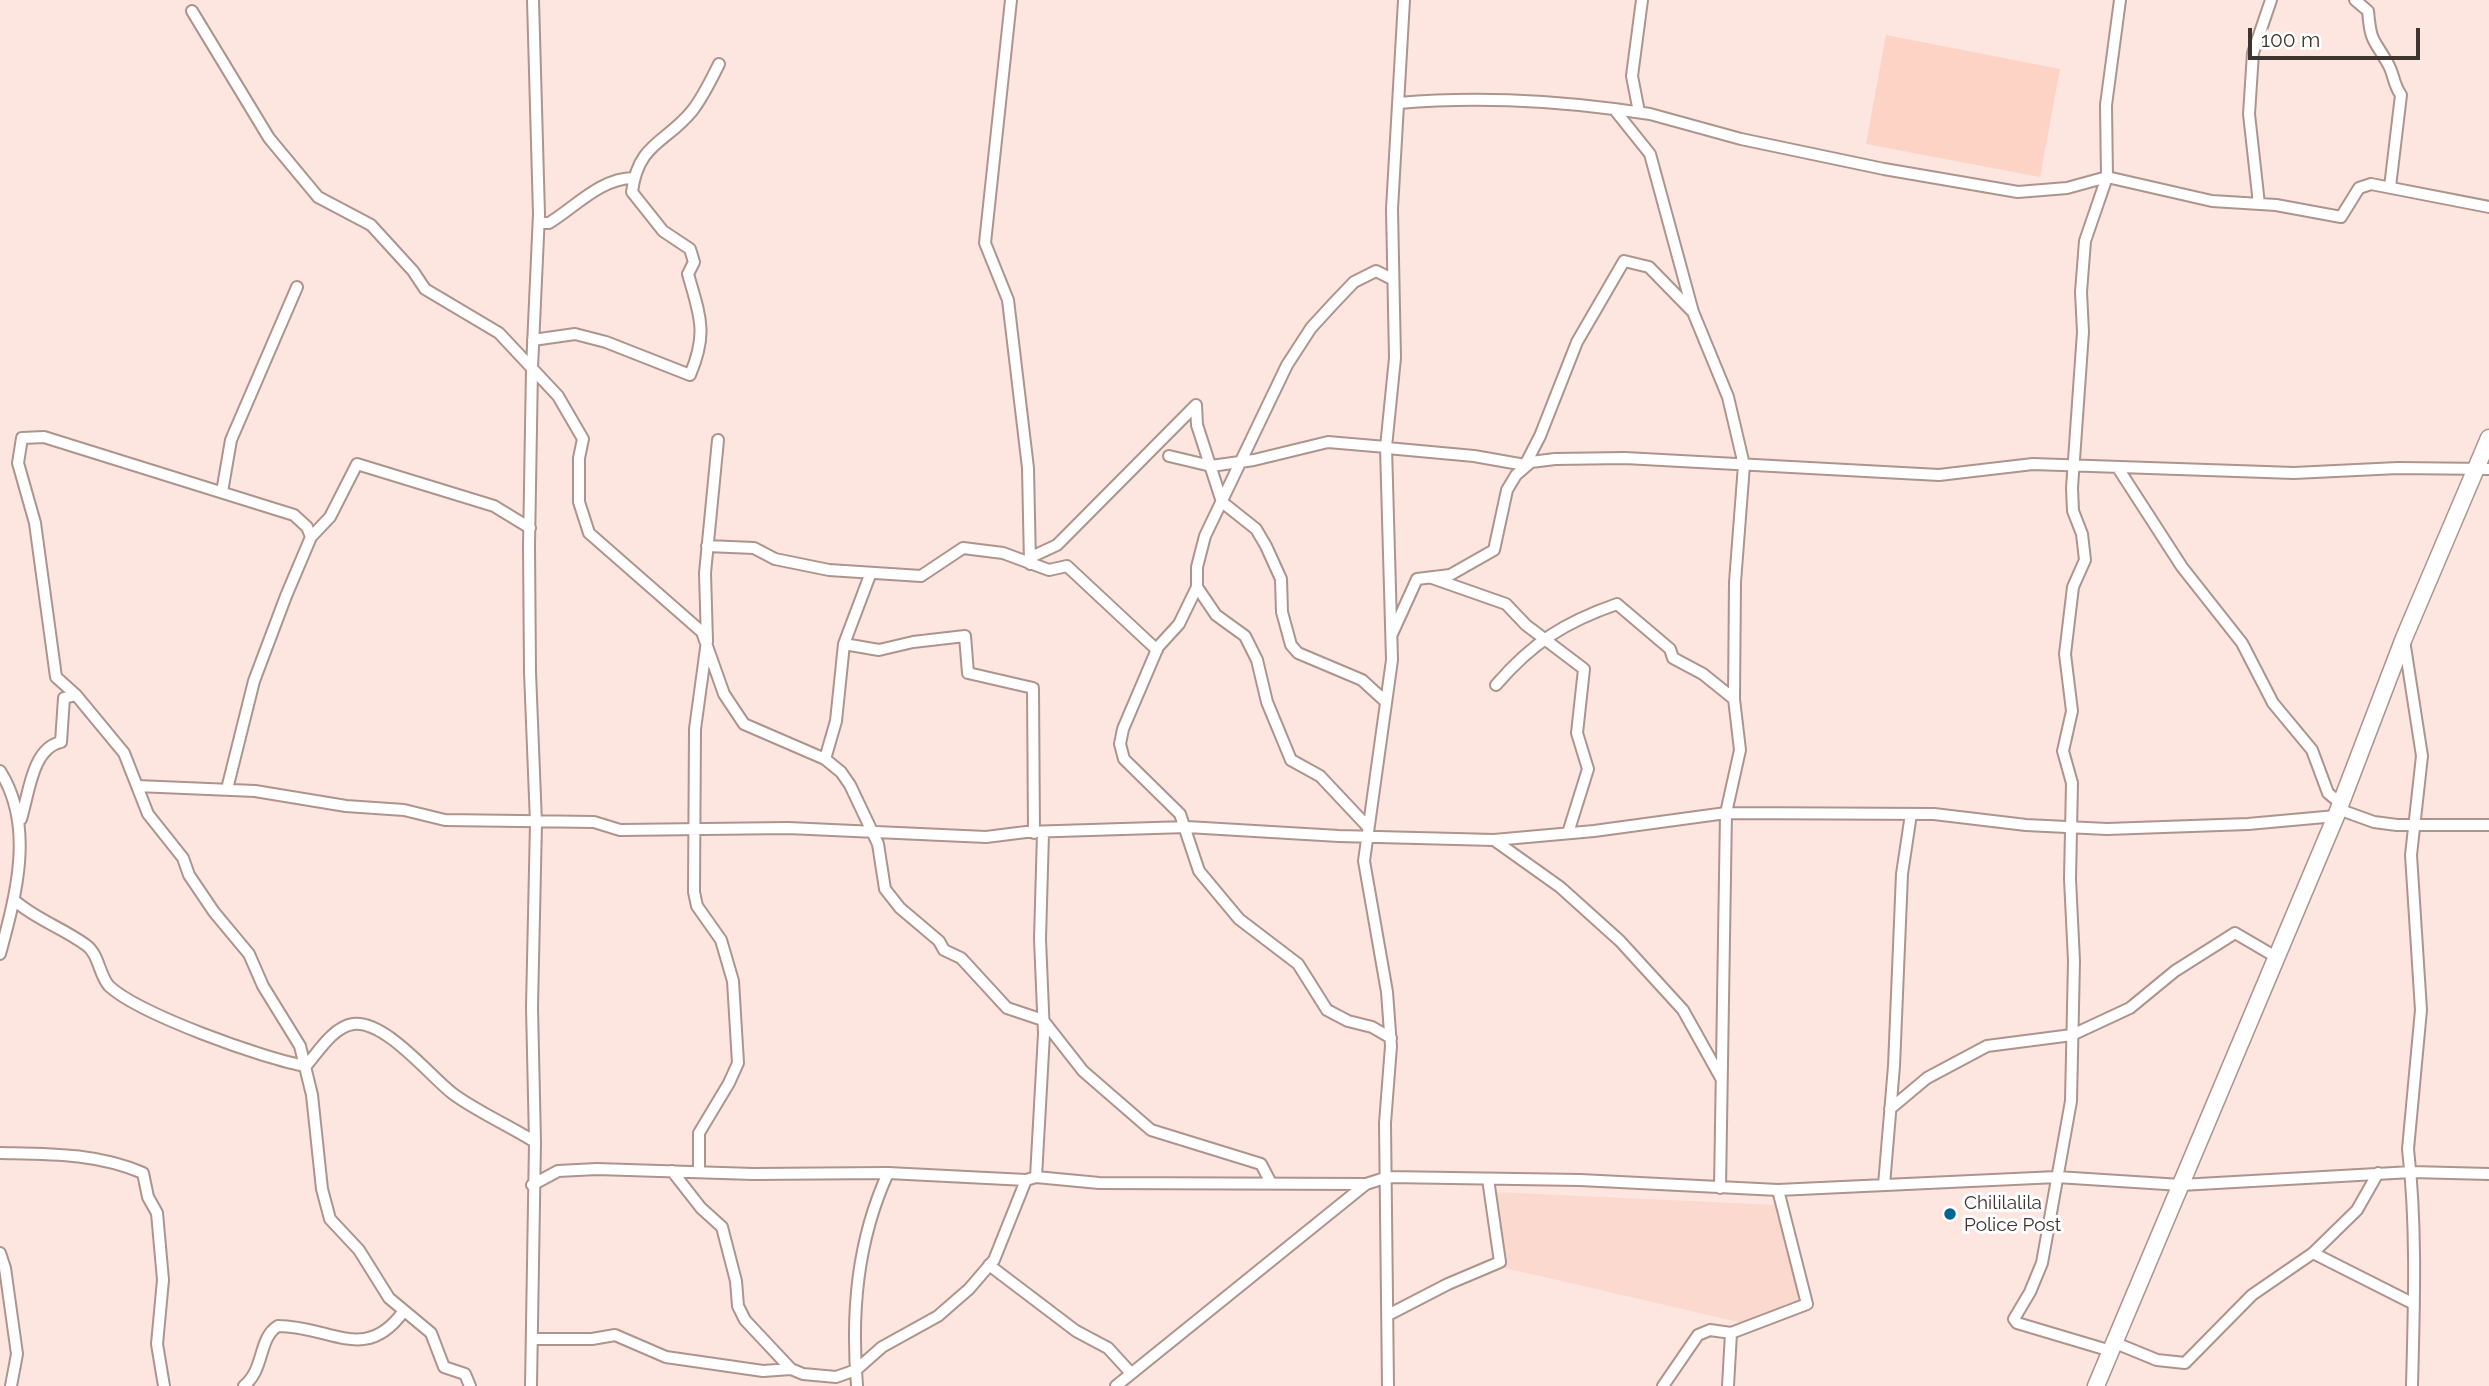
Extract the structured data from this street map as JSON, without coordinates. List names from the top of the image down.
{
  "places": ["Chililalila Police Post"],
  "scale_bar": "100 m"
}
